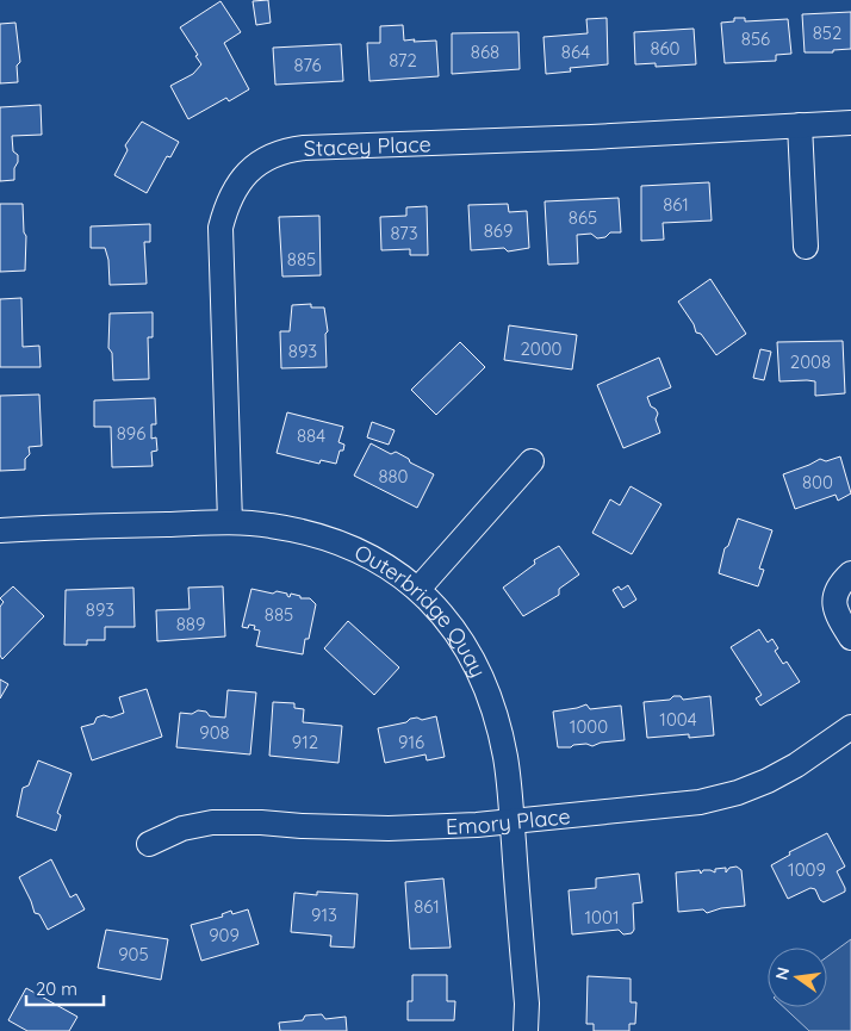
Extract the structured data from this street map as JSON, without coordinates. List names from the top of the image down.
{
  "streets": {
    "street": ["Stacey Place", "Outerbridge Quay", "Emory Place"]
  },
  "crossings": [
    ["Stacey Place", "Outerbridge Quay"],
    ["Outerbridge Quay", "Emory Place"]
  ],
  "house_numbers": [
    "852",
    "856",
    "860",
    "868",
    "864",
    "872",
    "876",
    "861",
    "865",
    "869",
    "873",
    "885",
    "2000",
    "893",
    "2008",
    "896",
    "884",
    "880",
    "800",
    "893",
    "885",
    "889",
    "1004",
    "1000",
    "908",
    "912",
    "916",
    "1009",
    "861",
    "913",
    "1001",
    "909",
    "905"
  ],
  "scale_bar": "20 m",
  "north": "left"
}
